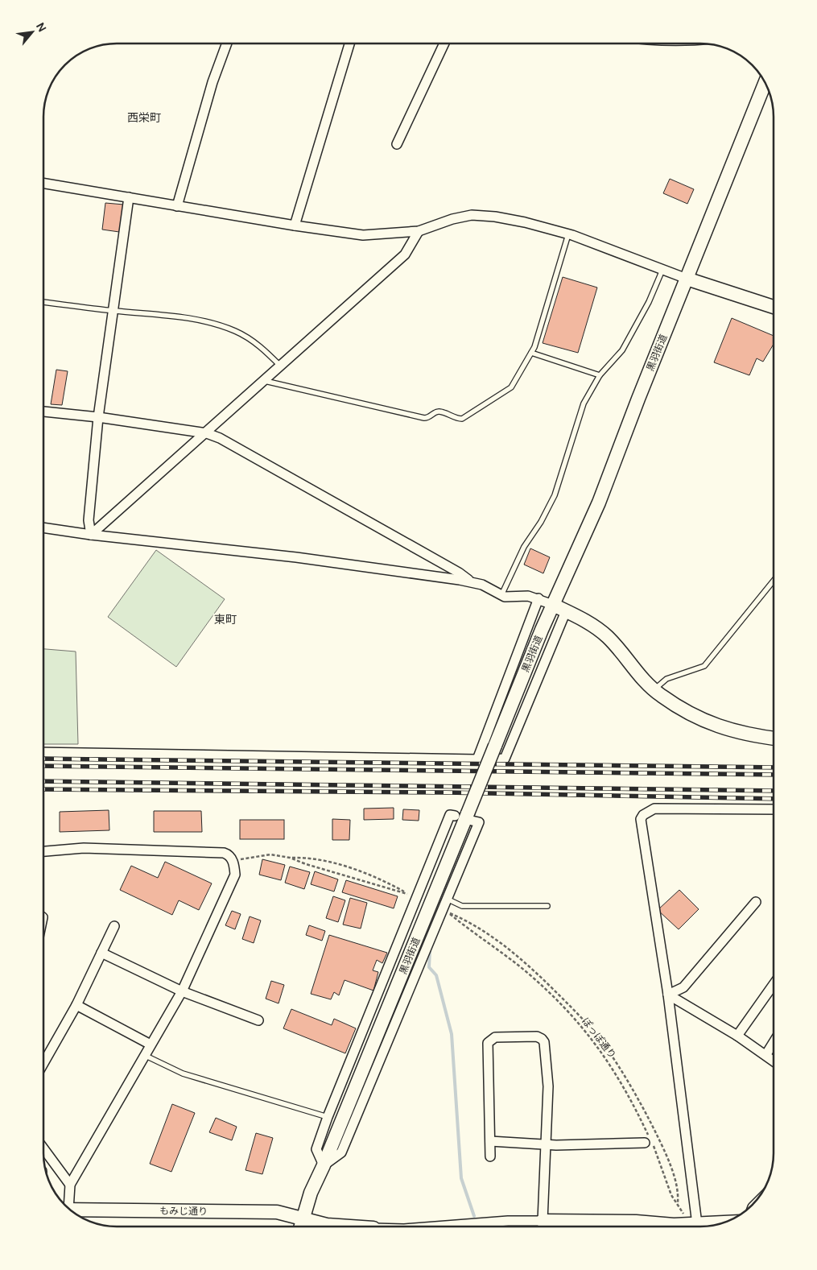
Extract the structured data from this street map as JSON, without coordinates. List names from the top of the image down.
{
  "streets": {
    "street": ["黒羽街道", "もみじ通り"],
    "path": ["ぽっぽ通り"]
  },
  "crossings": [
    ["黒羽街道", "もみじ通り"]
  ],
  "districts": ["西栄町", "東町"],
  "north": "top right"
}
